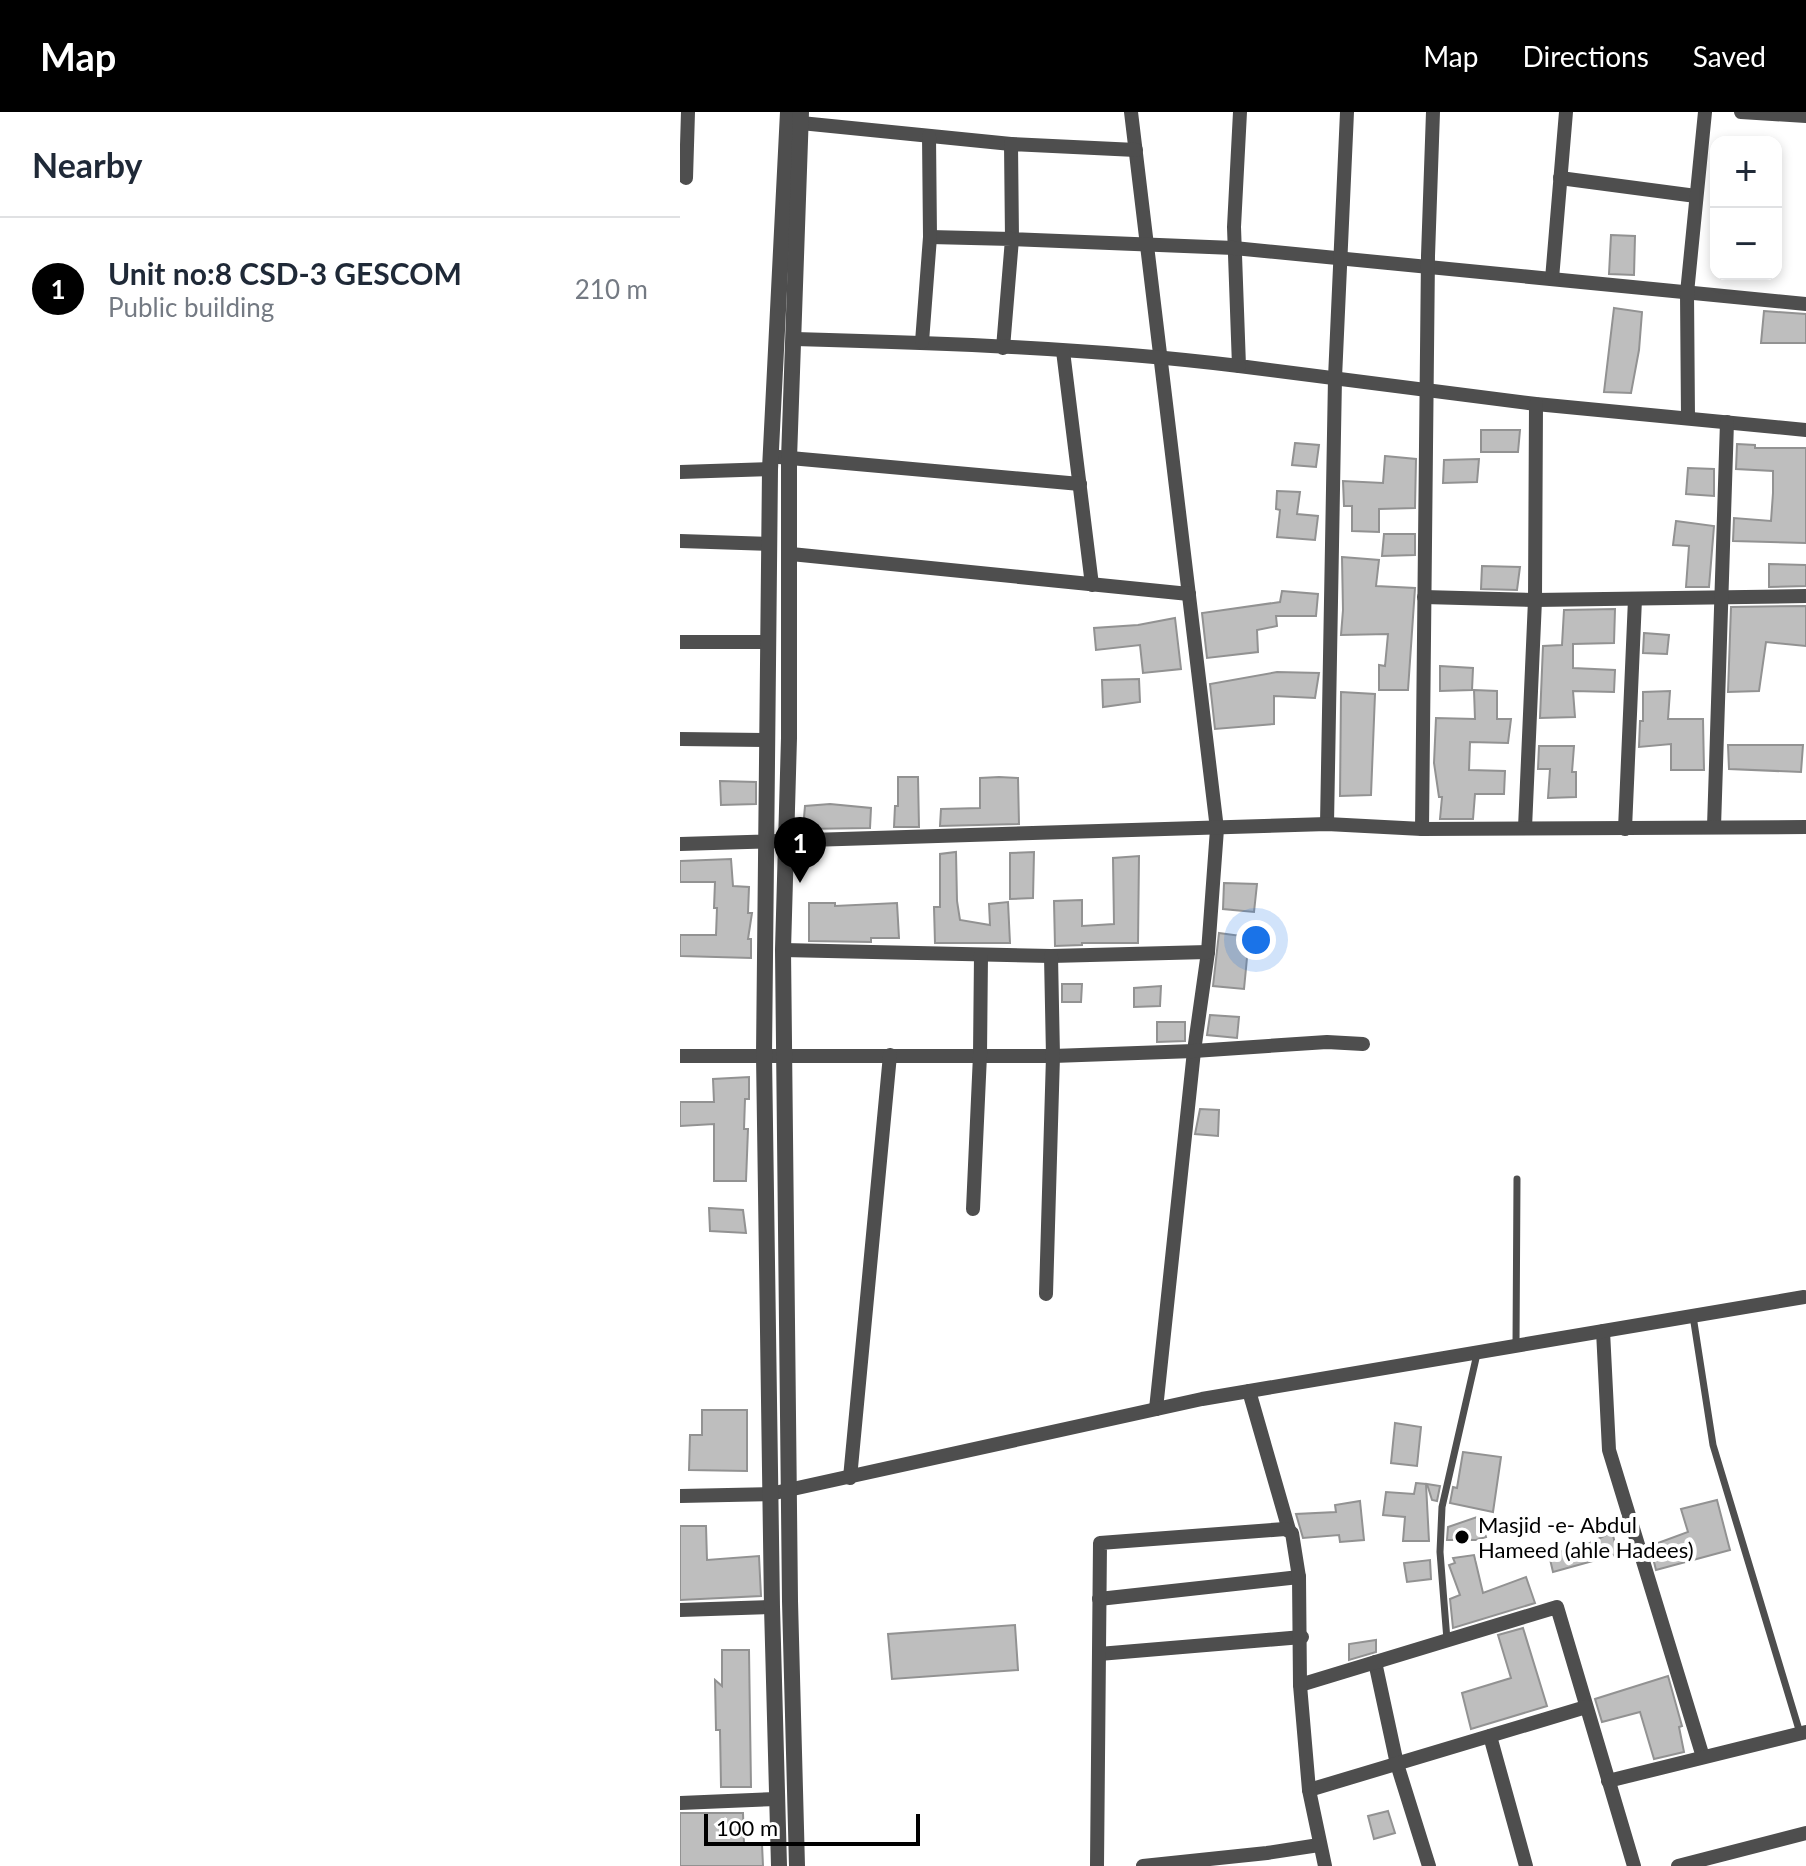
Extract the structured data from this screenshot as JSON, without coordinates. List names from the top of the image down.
{
  "places": ["Masjid -e- Abdul Hameed (ahle Hadees)"],
  "scale_bar": "100 m",
  "page": {
    "header": "Map",
    "nav": ["Map", "Directions", "Saved"],
    "heading": "Nearby",
    "map_buttons": ["+", "−"],
    "list": [
      {
        "mark": "1",
        "name": "Unit no:8 CSD-3 GESCOM",
        "note": "Public building",
        "value": "210 m"
      }
    ],
    "pins": "1",
    "scale": "100 m"
  }
}
